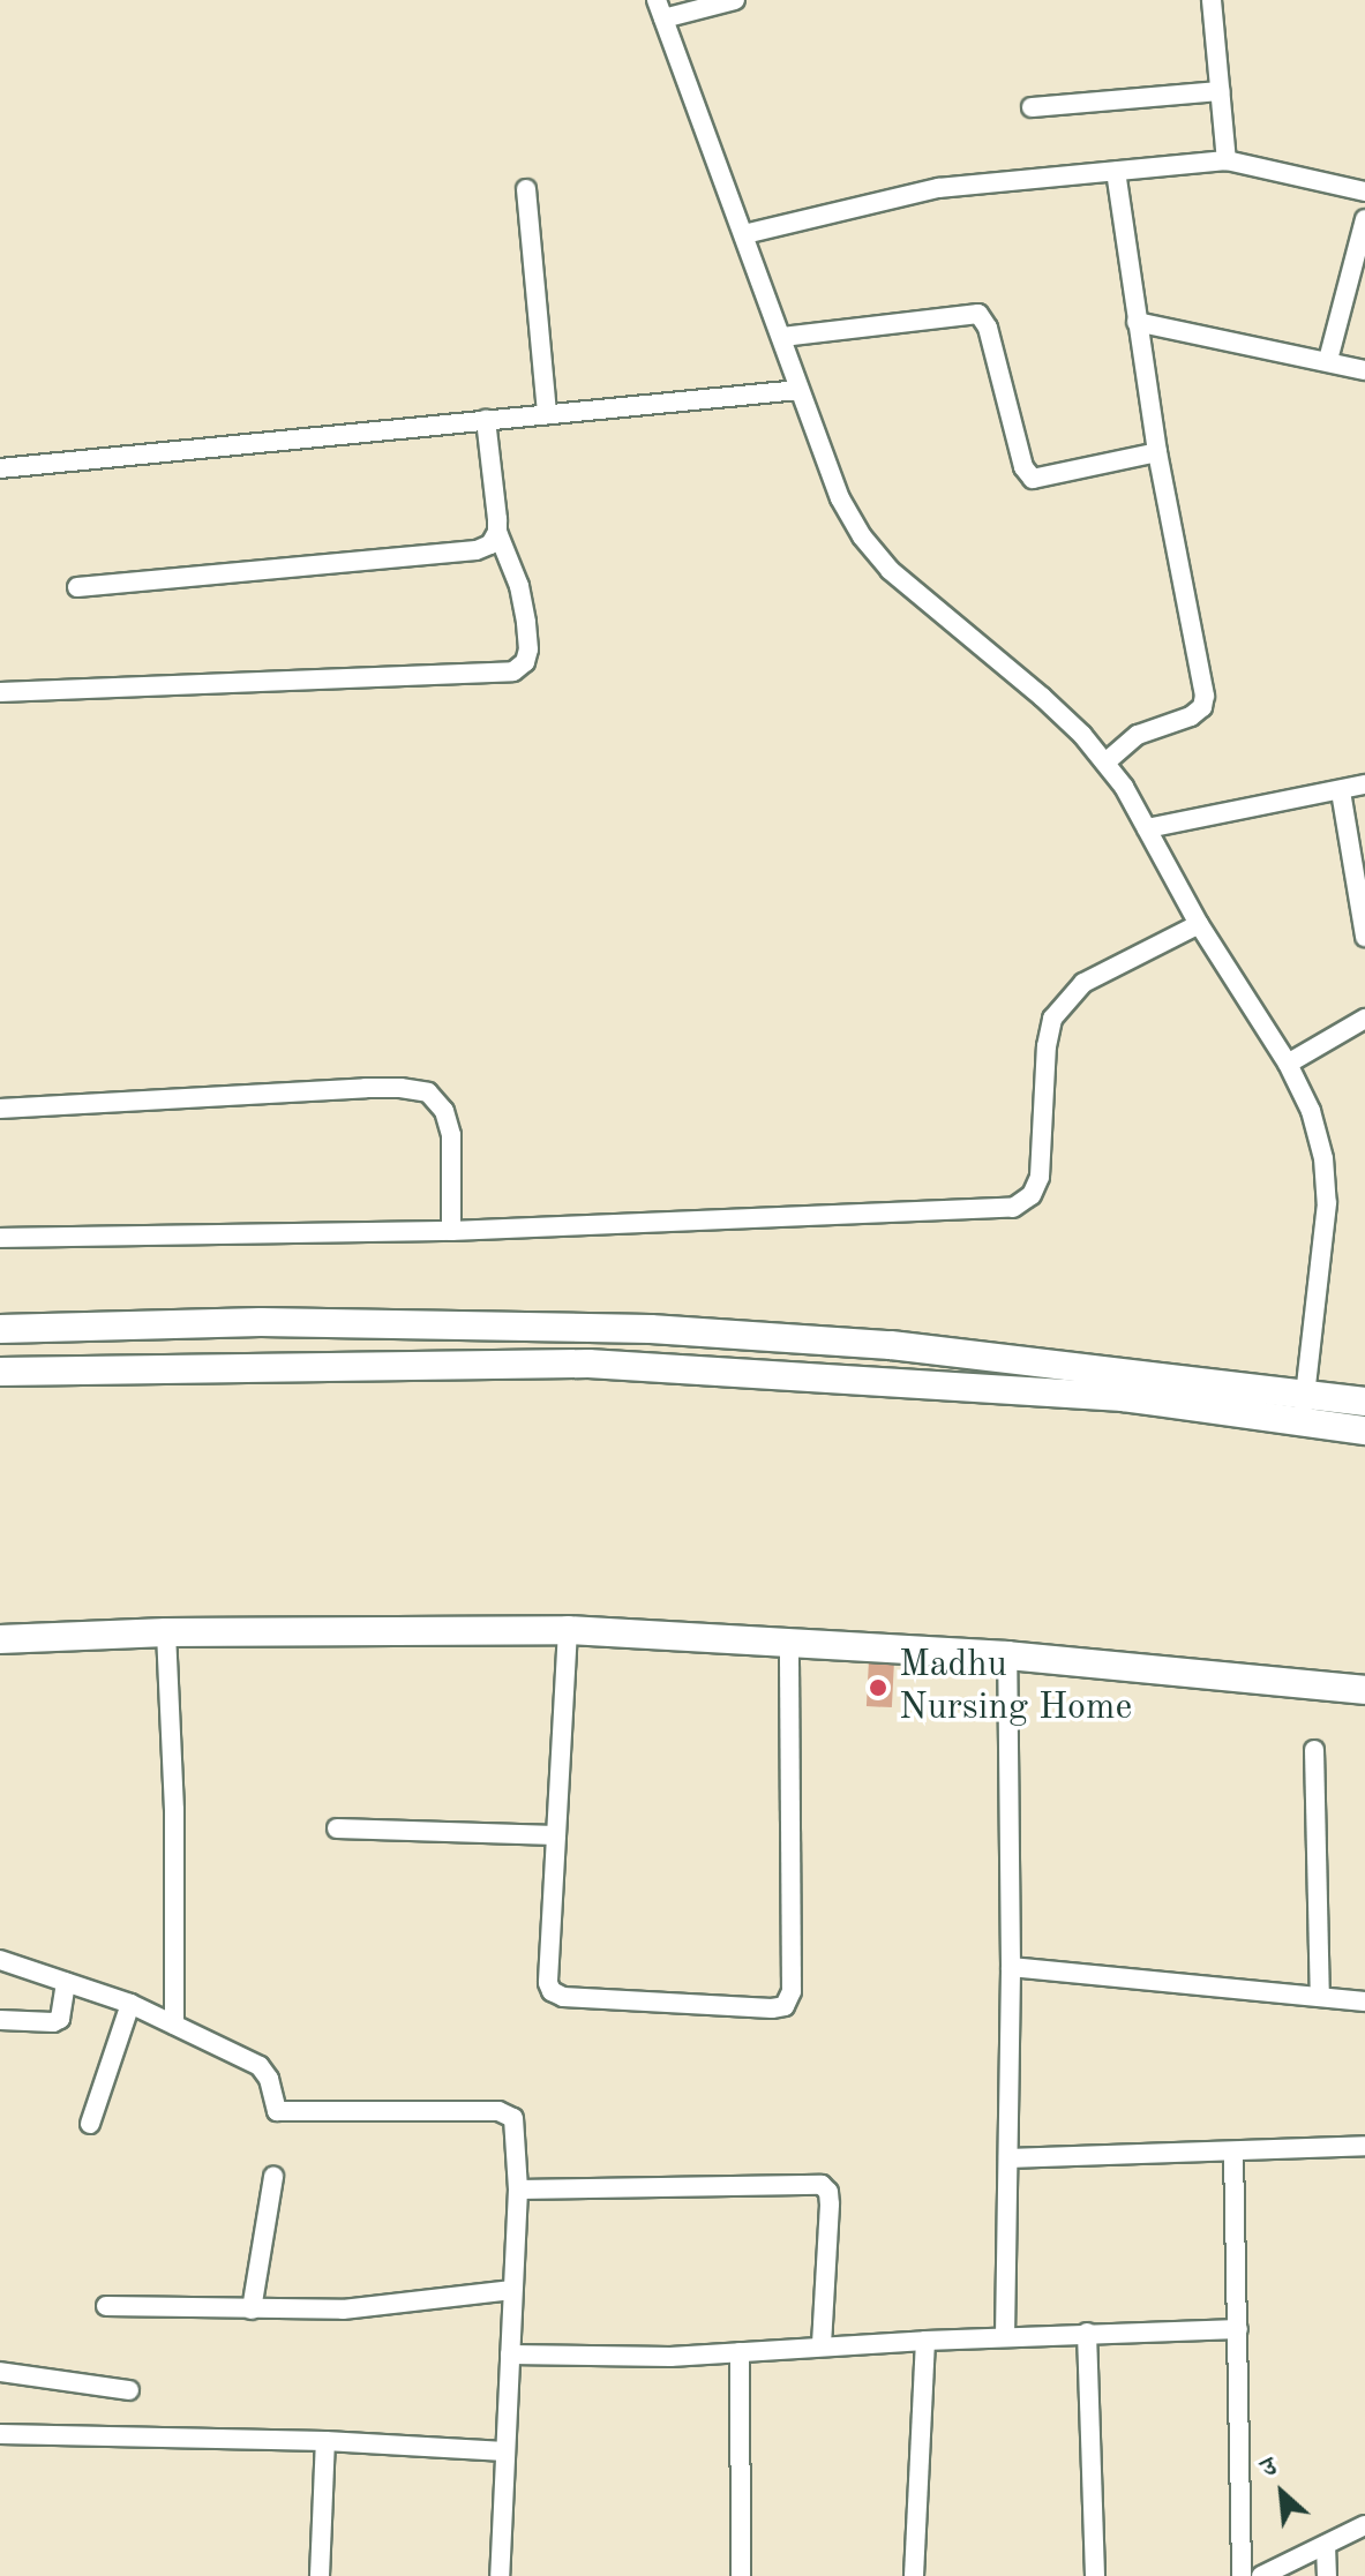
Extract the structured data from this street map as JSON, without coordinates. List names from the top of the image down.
{
  "places": ["Madhu Nursing Home"],
  "north": "top left"
}
